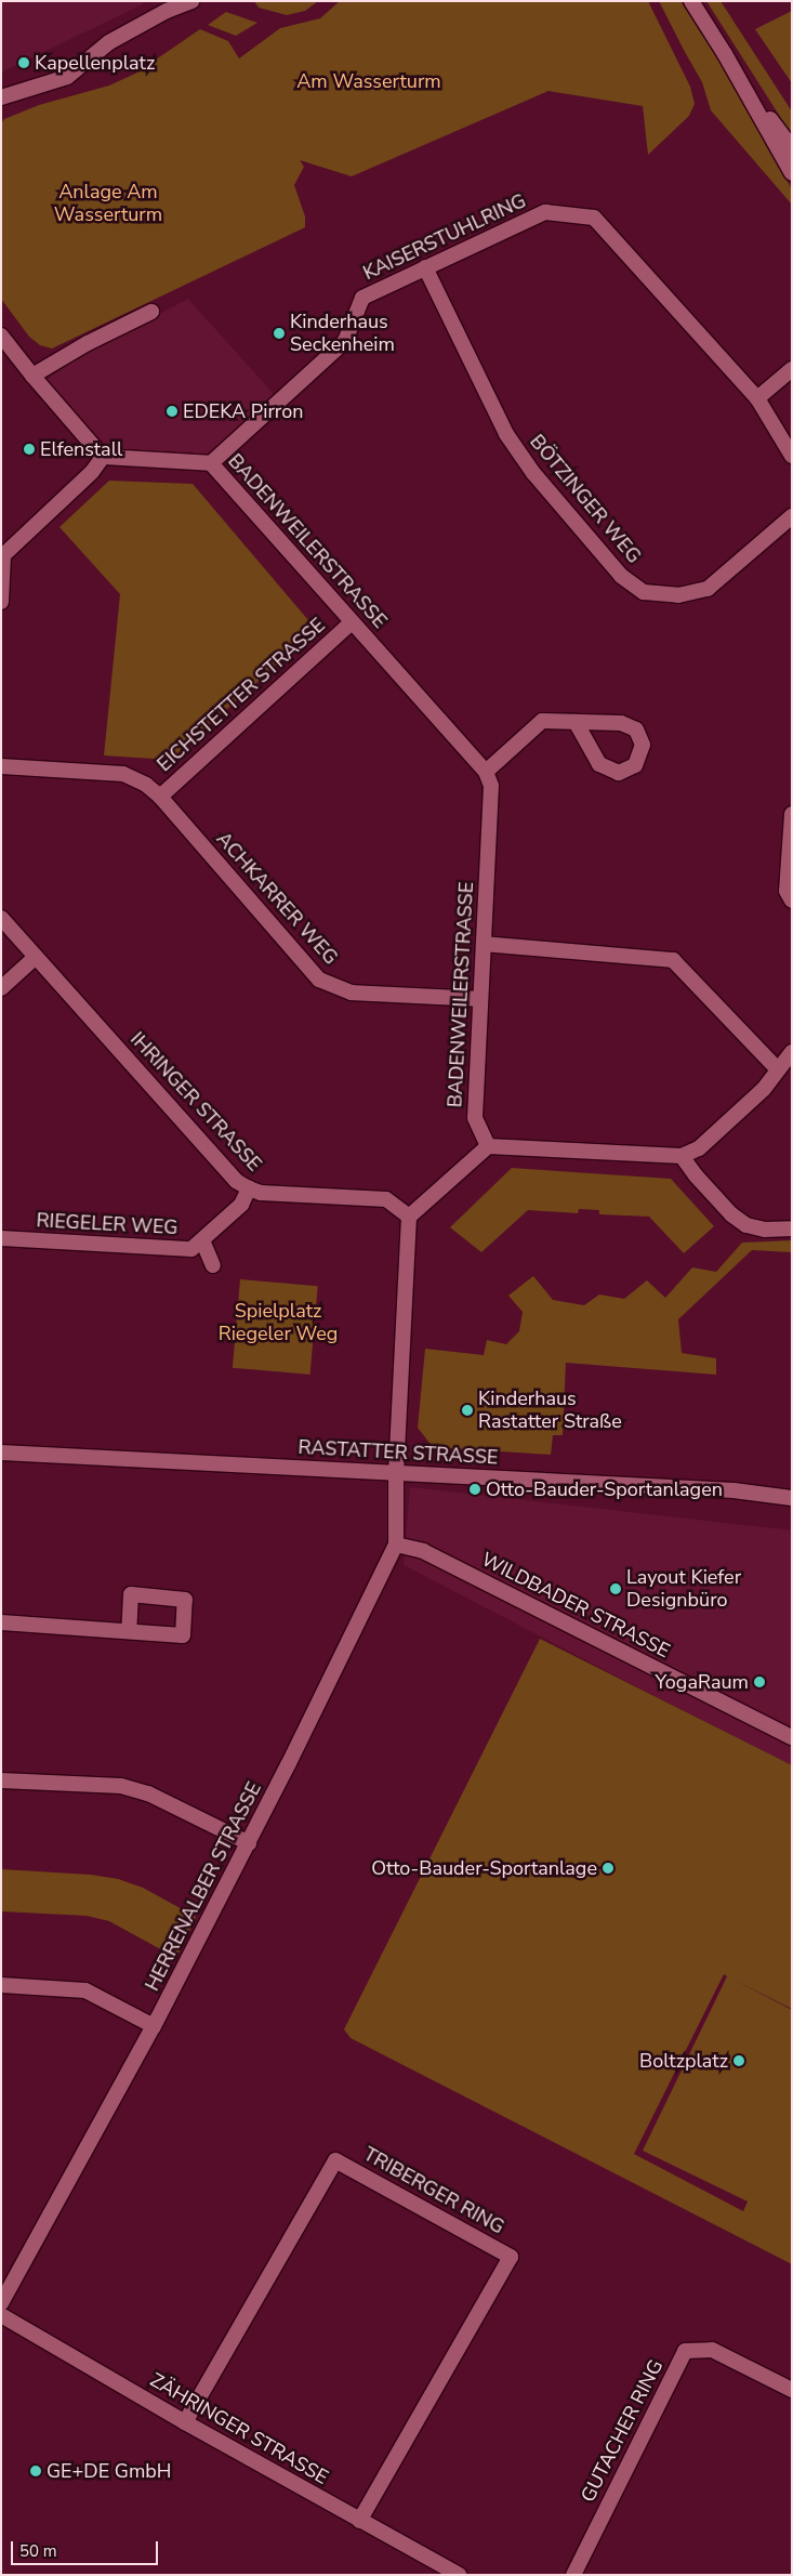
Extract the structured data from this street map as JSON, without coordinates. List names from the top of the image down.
{
  "streets": {
    "street": [
      "KAISERSTUHLRING",
      "BÖTZINGER WEG",
      "BADENWEILERSTRASSE",
      "EICHSTETTER STRASSE",
      "ACHKARRER WEG",
      "IHRINGER STRASSE",
      "RIEGELER WEG",
      "RASTATTER STRASSE",
      "WILDBADER STRASSE",
      "HERRENALBER STRASSE",
      "TRIBERGER RING",
      "ZÄHRINGER STRASSE",
      "GUTACHER RING"
    ]
  },
  "crossings": [
    ["KAISERSTUHLRING", "BÖTZINGER WEG"],
    ["KAISERSTUHLRING", "BADENWEILERSTRASSE"],
    ["BADENWEILERSTRASSE", "EICHSTETTER STRASSE"],
    ["BADENWEILERSTRASSE", "ACHKARRER WEG"],
    ["EICHSTETTER STRASSE", "ACHKARRER WEG"],
    ["IHRINGER STRASSE", "RIEGELER WEG"],
    ["RASTATTER STRASSE", "HERRENALBER STRASSE"],
    ["WILDBADER STRASSE", "HERRENALBER STRASSE"],
    ["TRIBERGER RING", "ZÄHRINGER STRASSE"]
  ],
  "parks": ["Am Wasserturm", "Anlage Am Wasserturm", "Spielplatz Riegeler Weg"],
  "places": [
    "Kapellenplatz",
    "Kinderhaus Seckenheim",
    "EDEKA Pirron",
    "Elfenstall",
    "Kinderhaus Rastatter Straße",
    "Otto-Bauder-Sportanlagen",
    "Layout Kiefer Designbüro",
    "YogaRaum",
    "Otto-Bauder-Sportanlage",
    "Boltzplatz",
    "GE+DE GmbH"
  ],
  "scale_bar": "50 m"
}
